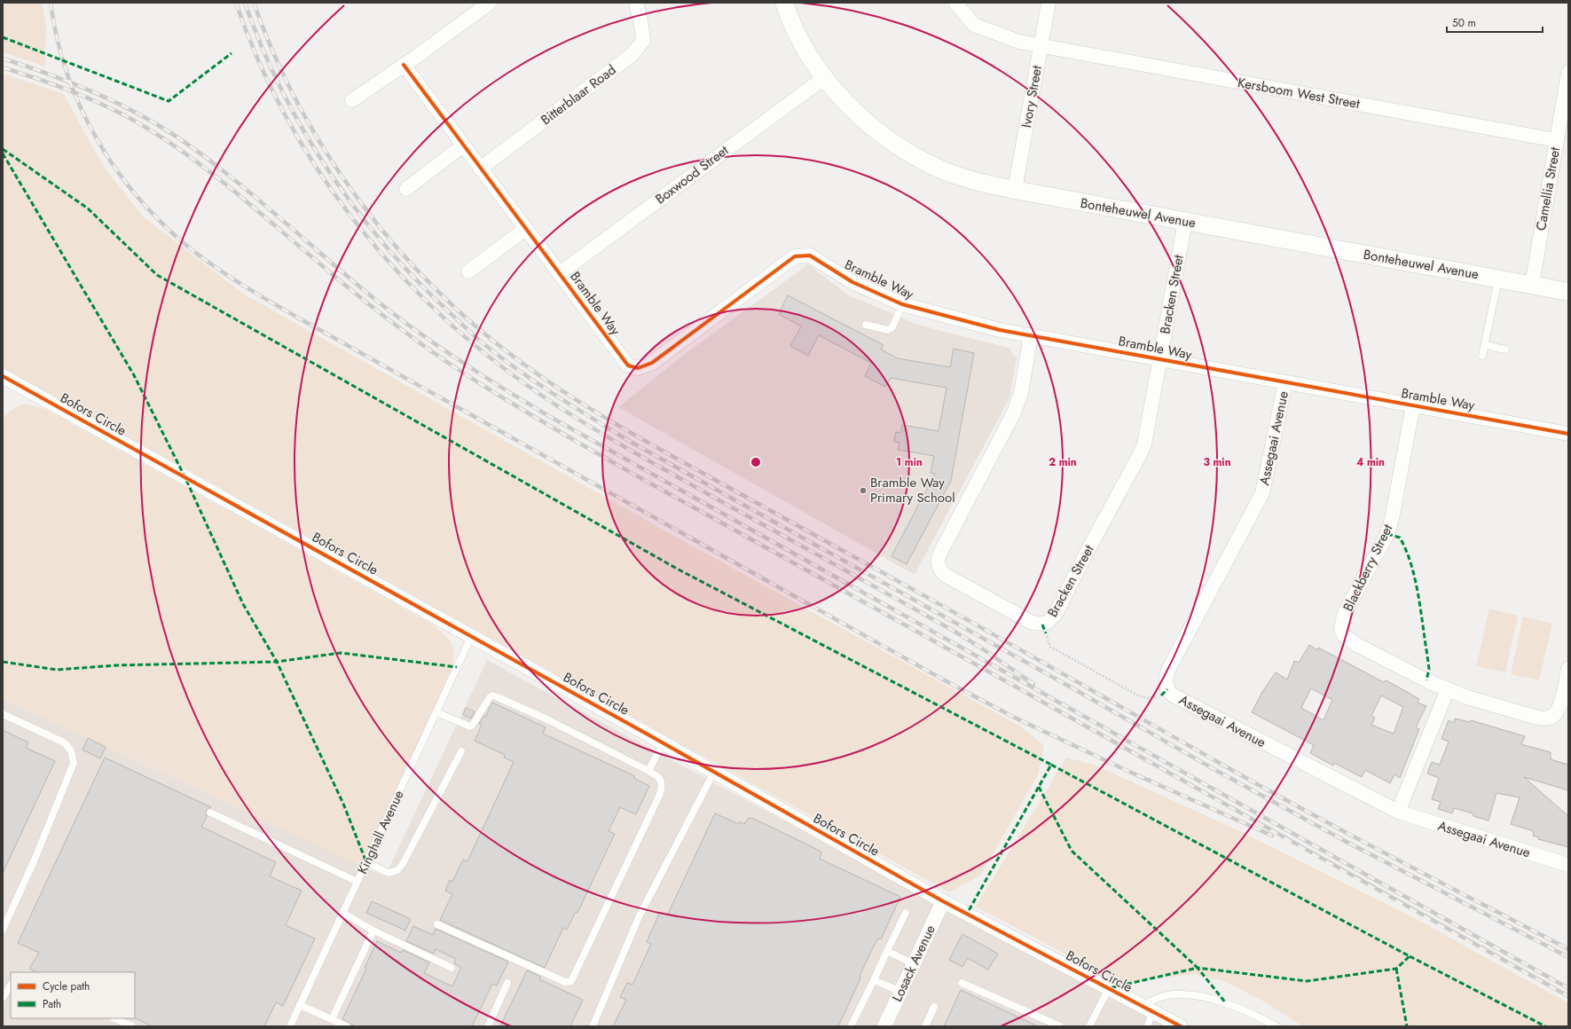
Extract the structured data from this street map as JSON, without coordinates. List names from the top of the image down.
{
  "streets": {
    "street": [
      "Kersboom West Street",
      "Bitterblaar Road",
      "Ivory Street",
      "Boxwood Street",
      "Camellia Street",
      "Bonteheuwel Avenue",
      "Bramble Way",
      "Bracken Street",
      "Bofors Circle",
      "Assegaai Avenue",
      "Blackberry Street",
      "Losack Avenue"
    ],
    "lane": ["Kinghall Avenue"]
  },
  "crossings": [
    ["Kersboom West Street", "Ivory Street"],
    ["Kersboom West Street", "Camellia Street"],
    ["Bitterblaar Road", "Bramble Way"],
    ["Ivory Street", "Bonteheuwel Avenue"],
    ["Boxwood Street", "Bonteheuwel Avenue"],
    ["Boxwood Street", "Bramble Way"],
    ["Camellia Street", "Bonteheuwel Avenue"],
    ["Bonteheuwel Avenue", "Bracken Street"],
    ["Bramble Way", "Bracken Street"],
    ["Bramble Way", "Assegaai Avenue"],
    ["Bramble Way", "Blackberry Street"],
    ["Bofors Circle", "Kinghall Avenue"],
    ["Bofors Circle", "Losack Avenue"]
  ],
  "places": ["Bramble Way Primary School"],
  "legend": ["Cycle path", "Path"],
  "scale_bar": "50 m",
  "rings": [
    "1 min",
    "2 min",
    "3 min",
    "4 min"
  ]
}
